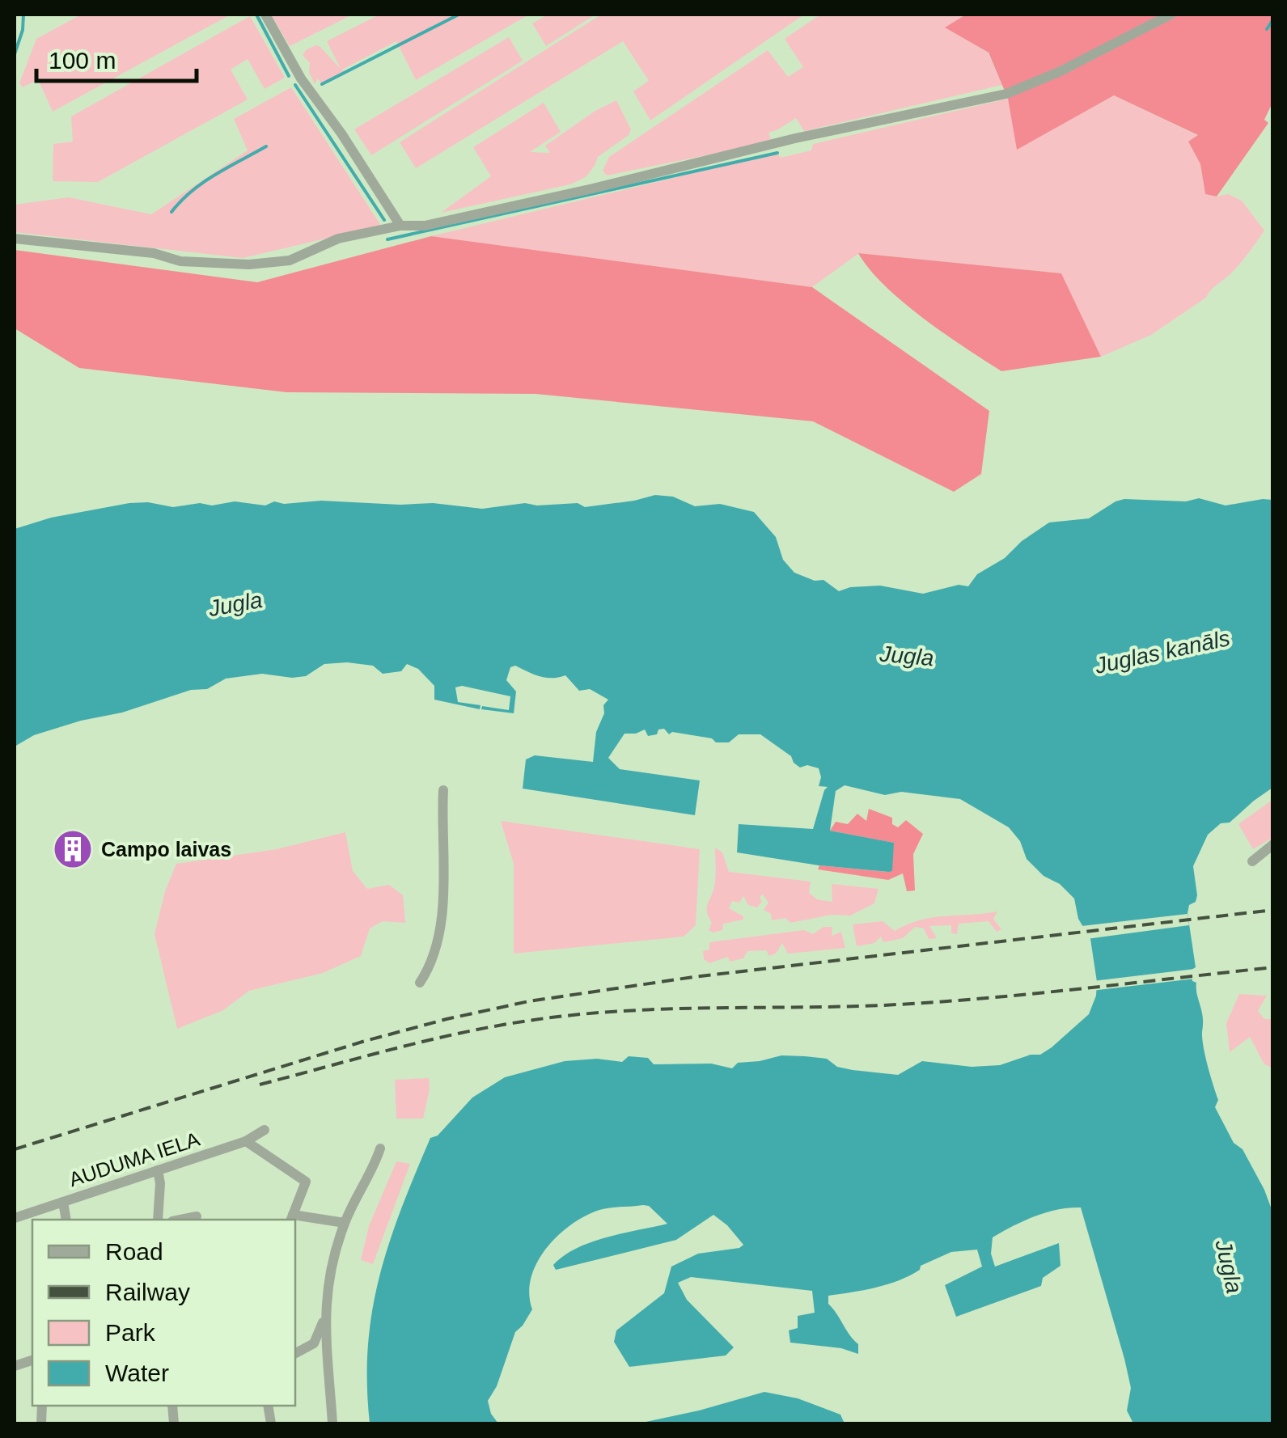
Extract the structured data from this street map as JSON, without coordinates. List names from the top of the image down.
{
  "streets": {
    "street": ["AUDUMA IELA"]
  },
  "water": ["Jugla", "Juglas kanāls"],
  "places": {
    "building": ["Campo laivas"]
  },
  "legend": [
    "Road",
    "Railway",
    "Park",
    "Water"
  ],
  "scale_bar": "100 m"
}
